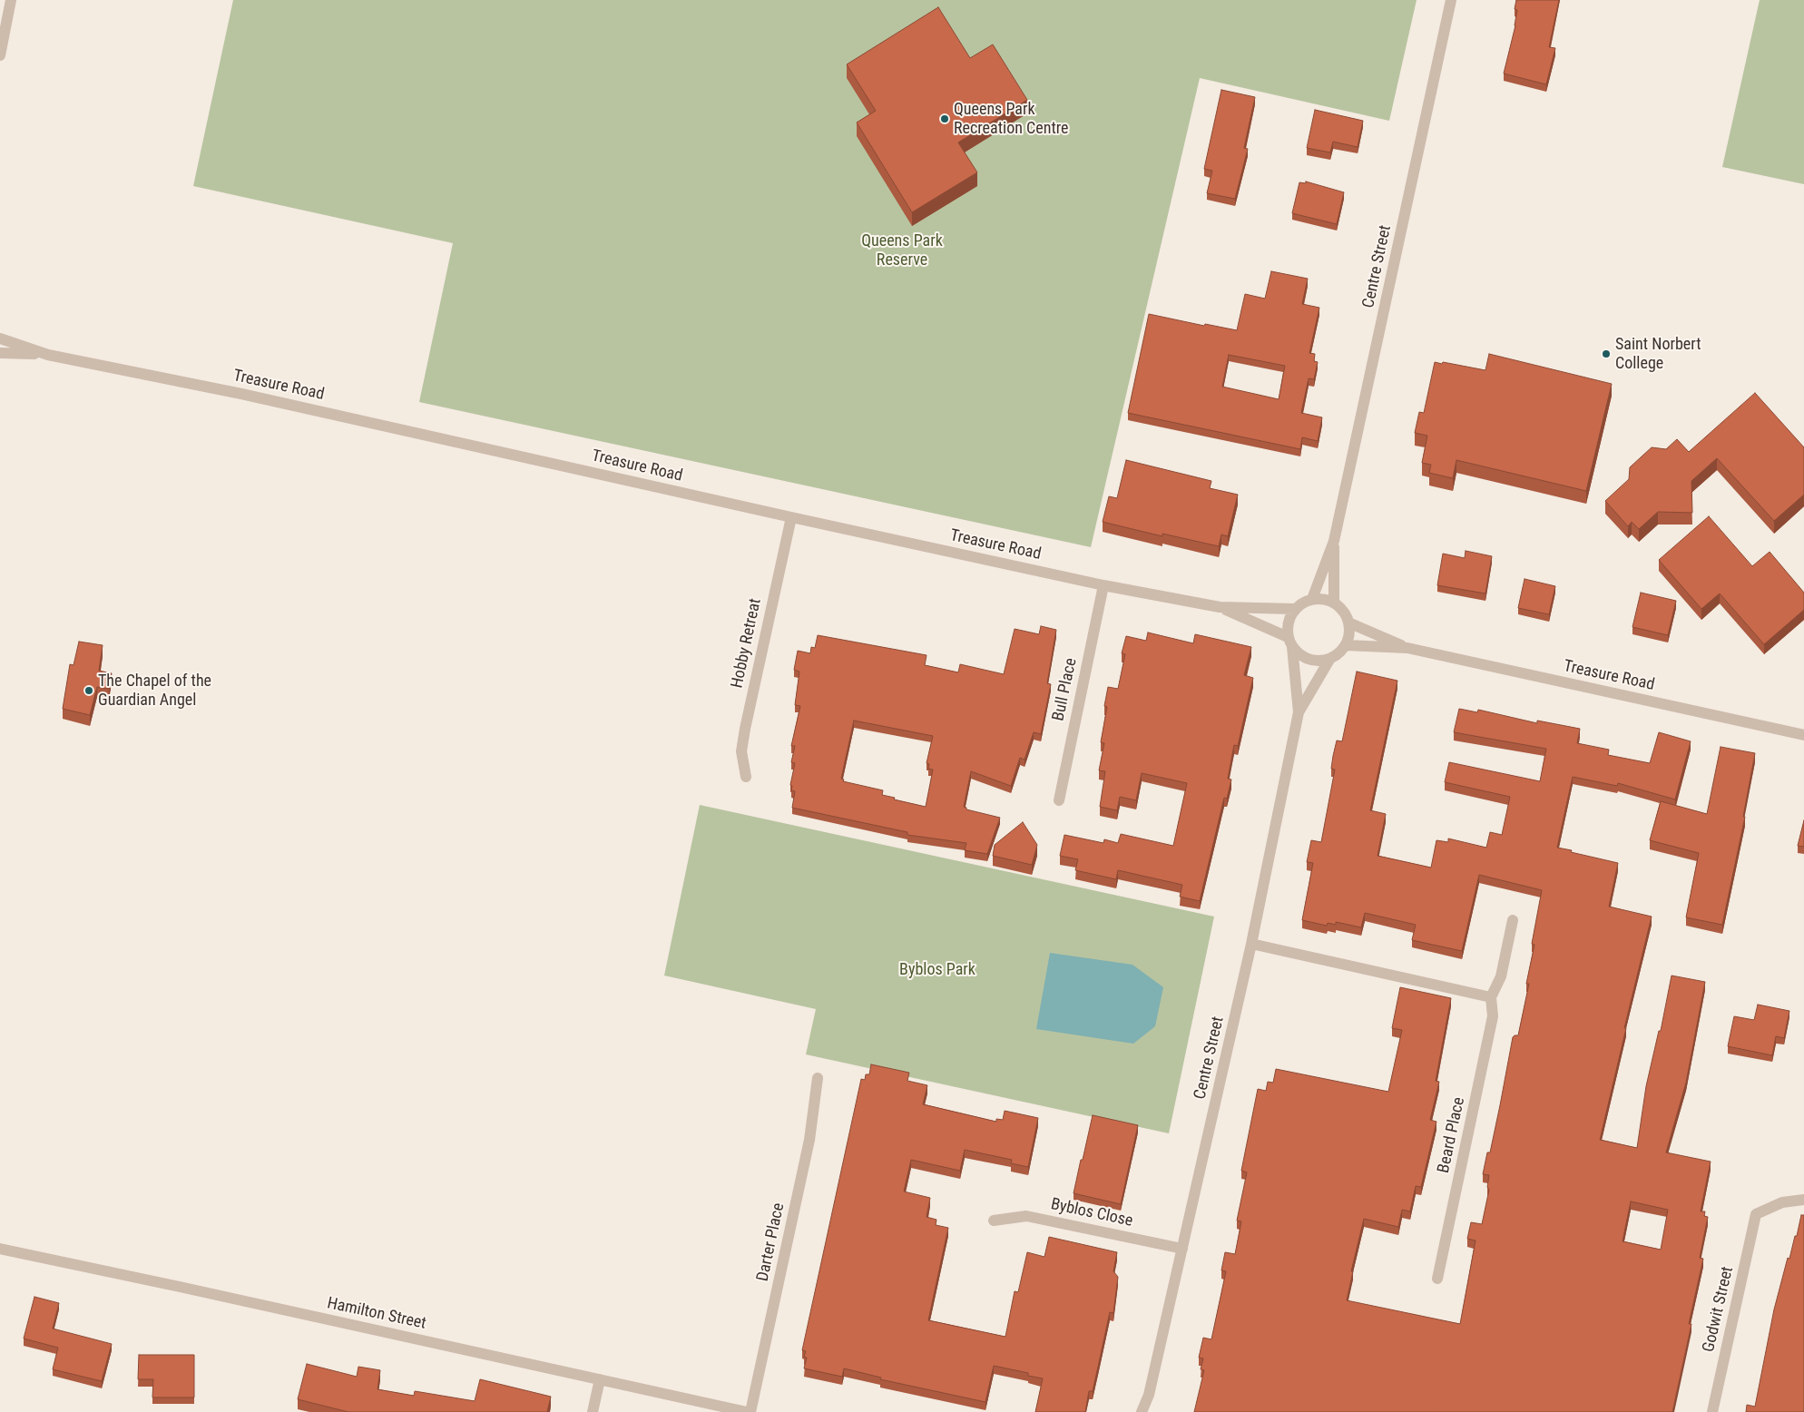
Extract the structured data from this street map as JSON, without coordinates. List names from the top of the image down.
{
  "streets": {
    "street": [
      "Centre Street",
      "Treasure Road",
      "Hobby Retreat",
      "Bull Place",
      "Beard Place",
      "Byblos Close",
      "Darter Place",
      "Godwit Street",
      "Hamilton Street"
    ]
  },
  "crossings": [
    ["Centre Street", "Treasure Road"],
    ["Centre Street", "Byblos Close"],
    ["Treasure Road", "Hobby Retreat"],
    ["Treasure Road", "Bull Place"]
  ],
  "parks": ["Queens Park Reserve", "Byblos Park"],
  "places": ["Queens Park Recreation Centre", "Saint Norbert College", "The Chapel of the Guardian Angel"]
}
